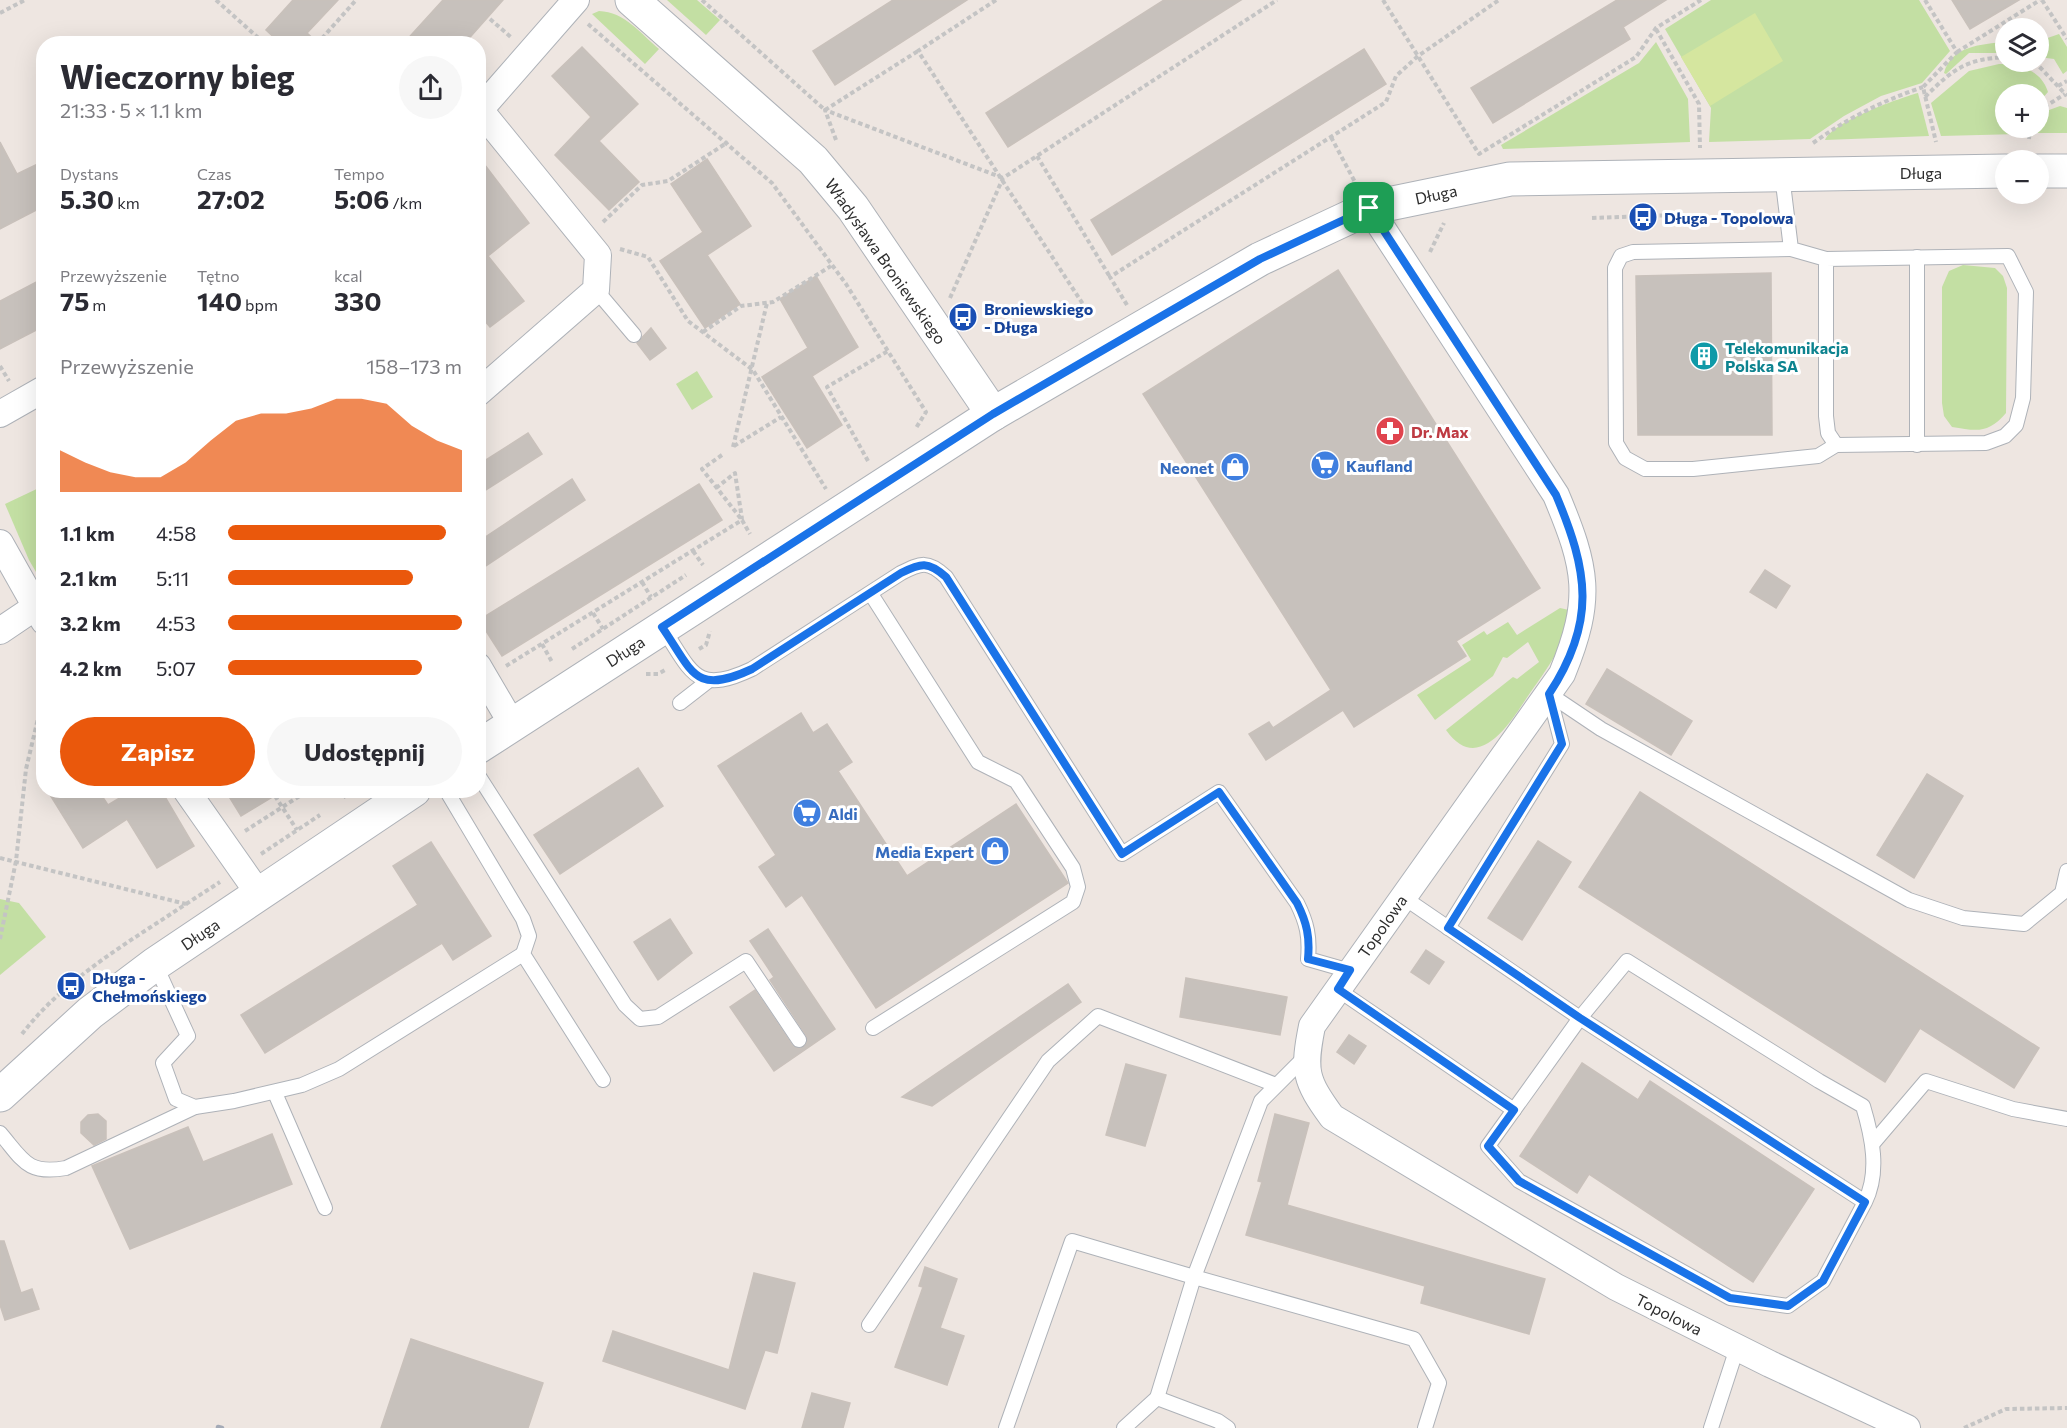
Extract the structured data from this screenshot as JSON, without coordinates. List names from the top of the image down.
{
  "streets": {
    "street": ["Długa", "Władysława Broniewskiego", "Topolowa"]
  },
  "crossings": [
    ["Długa", "Władysława Broniewskiego"],
    ["Długa", "Topolowa"]
  ],
  "places": {
    "bus stop": ["Długa - Topolowa", "Broniewskiego - Długa", "Długa - Chełmońskiego"],
    "building": ["Telekomunikacja Polska SA"],
    "pharmacy": ["Dr. Max"],
    "supermarket": ["Kaufland", "Aldi"],
    "shop": ["Neonet", "Media Expert"]
  },
  "page": {
    "map_buttons": ["+", "−"],
    "heading": ["Wieczorny bieg", "21:33 · 5 × 1.1 km"],
    "stats": [
      ["Dystans", "5.30 km"],
      ["Czas", "27:02"],
      ["Tempo", "5:06 /km"],
      ["Przewyższenie", "75 m"],
      ["Tętno", "140 bpm"],
      ["kcal", "330"]
    ],
    "chart": ["Przewyższenie", "158–173 m"],
    "list": [
      {
        "name": "1.1 km",
        "note": "4:58"
      },
      {
        "name": "2.1 km",
        "note": "5:11"
      },
      {
        "name": "3.2 km",
        "note": "4:53"
      },
      {
        "name": "4.2 km",
        "note": "5:07"
      }
    ],
    "buttons": ["Zapisz", "Udostępnij"]
  }
}
